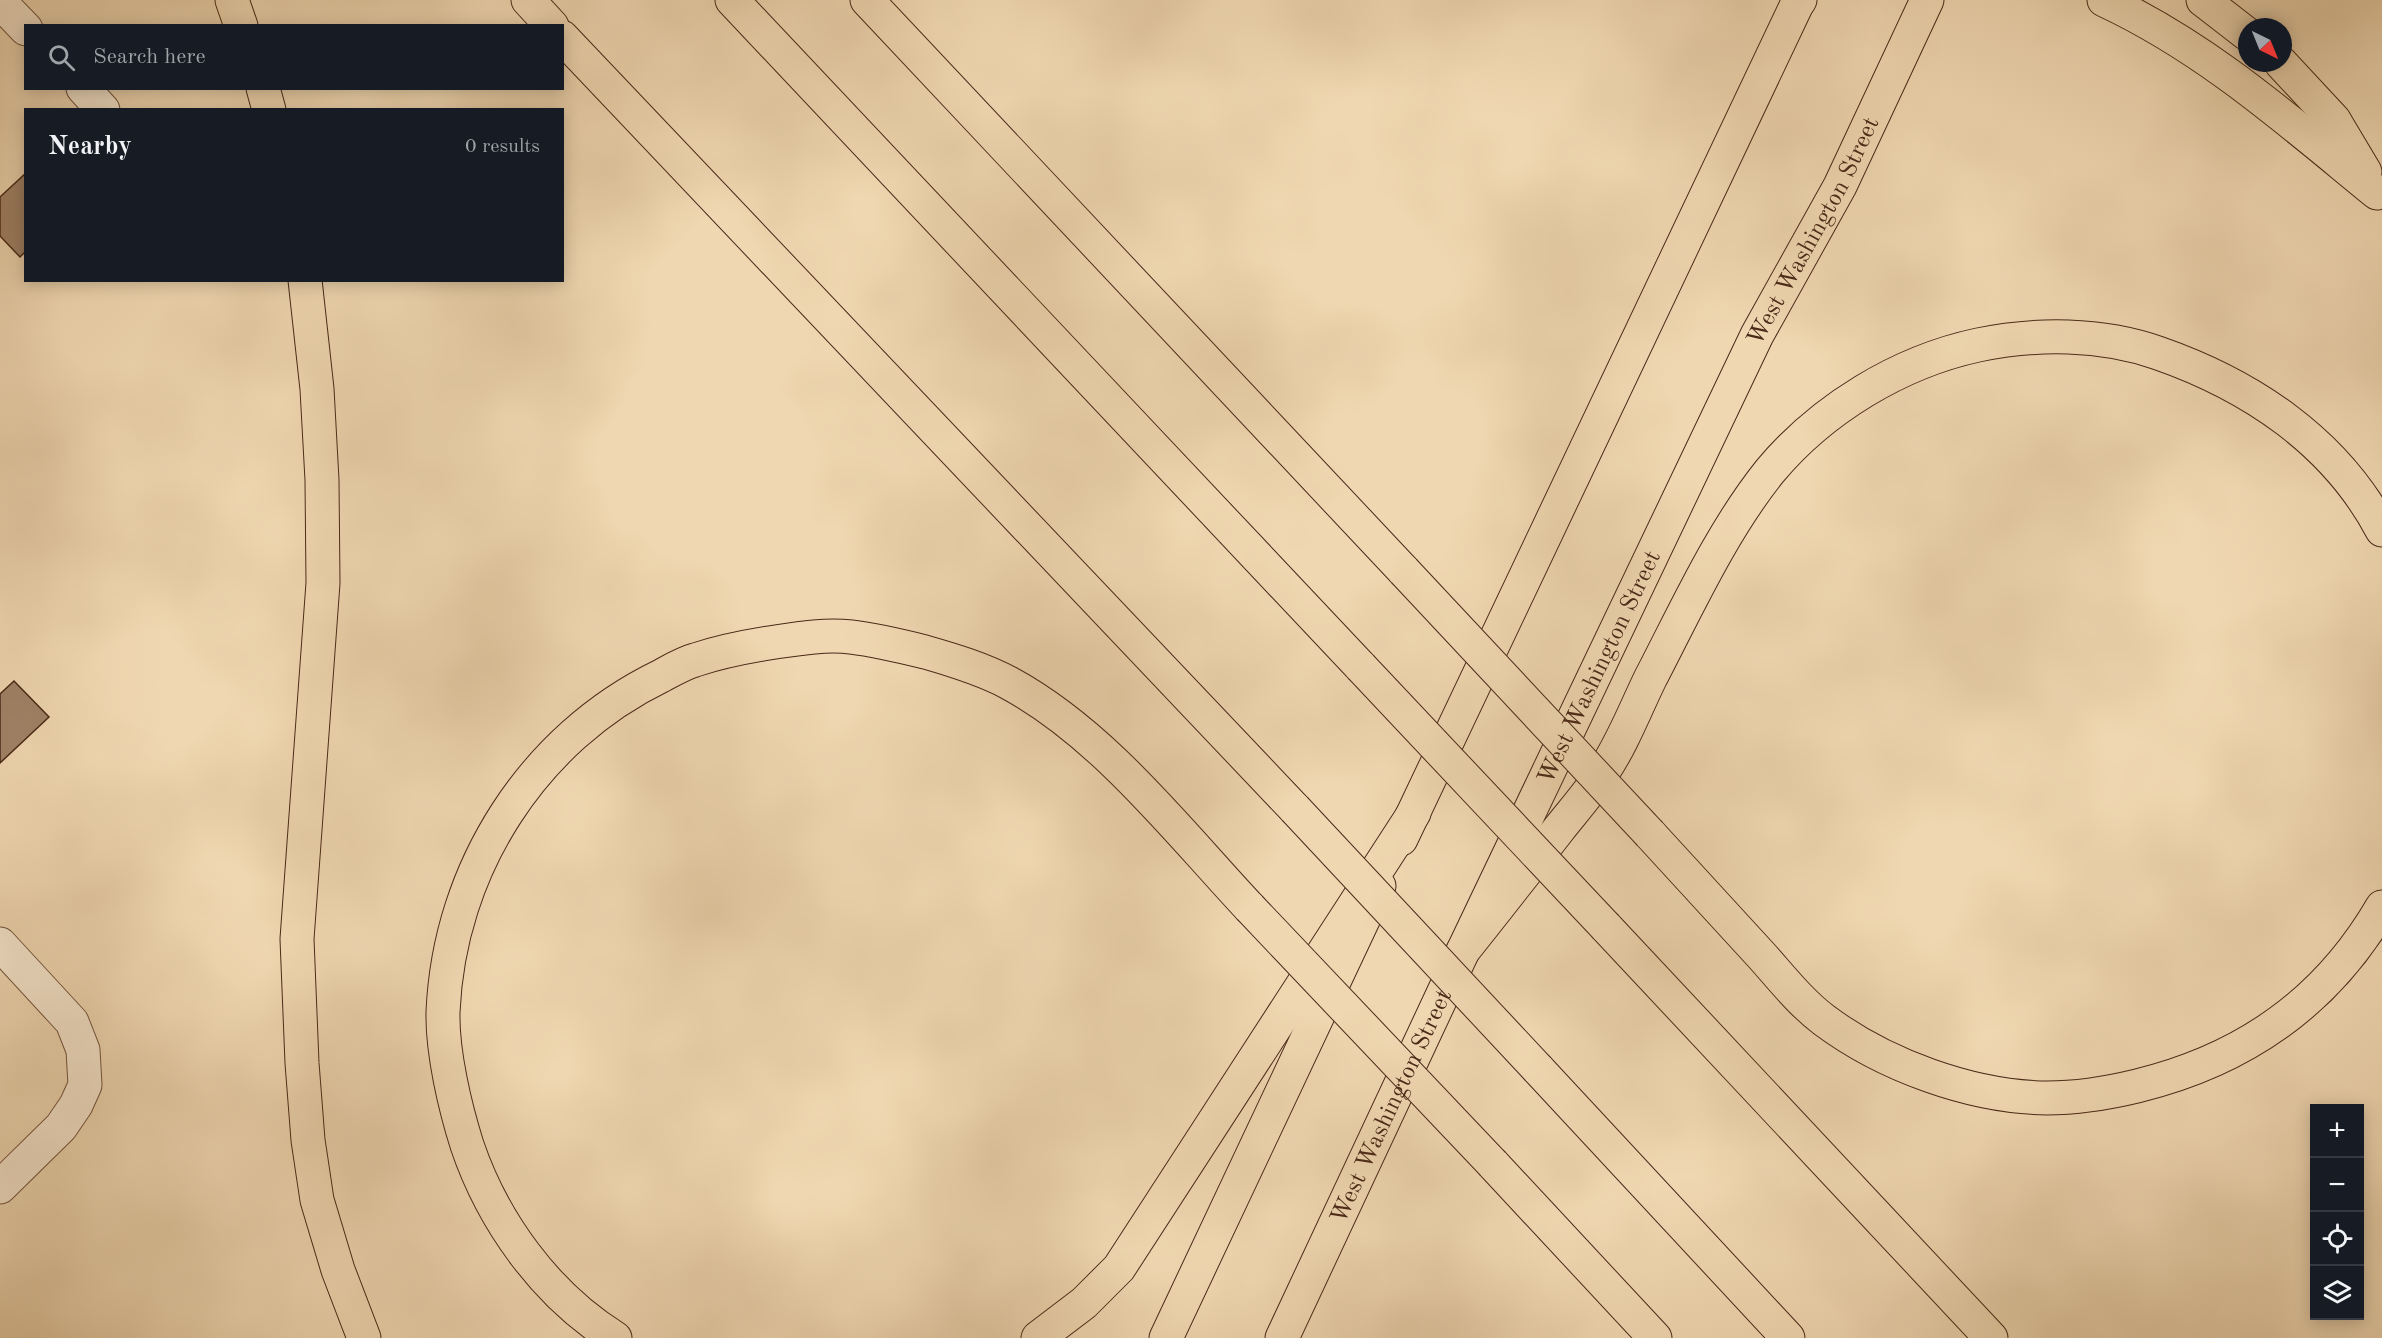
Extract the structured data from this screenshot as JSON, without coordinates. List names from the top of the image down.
{
  "streets": {
    "main road": ["West Washington Street"]
  },
  "north": "bottom right",
  "page": {
    "search": "Search here",
    "heading": ["Nearby", "0 results"],
    "map_buttons": ["+", "−"]
  }
}
